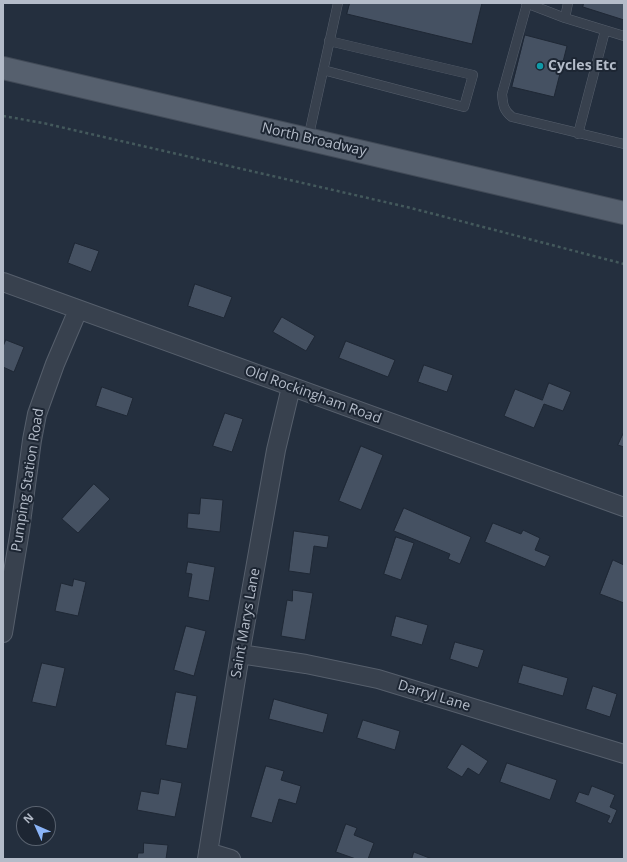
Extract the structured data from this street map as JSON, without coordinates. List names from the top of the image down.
{
  "streets": {
    "main road": ["North Broadway"],
    "street": [
      "Old Rockingham Road",
      "Pumping Station Road",
      "Saint Marys Lane",
      "Darryl Lane"
    ]
  },
  "crossings": [
    ["Old Rockingham Road", "Pumping Station Road"],
    ["Old Rockingham Road", "Saint Marys Lane"],
    ["Saint Marys Lane", "Darryl Lane"]
  ],
  "places": ["Cycles Etc"],
  "north": "top left"
}
